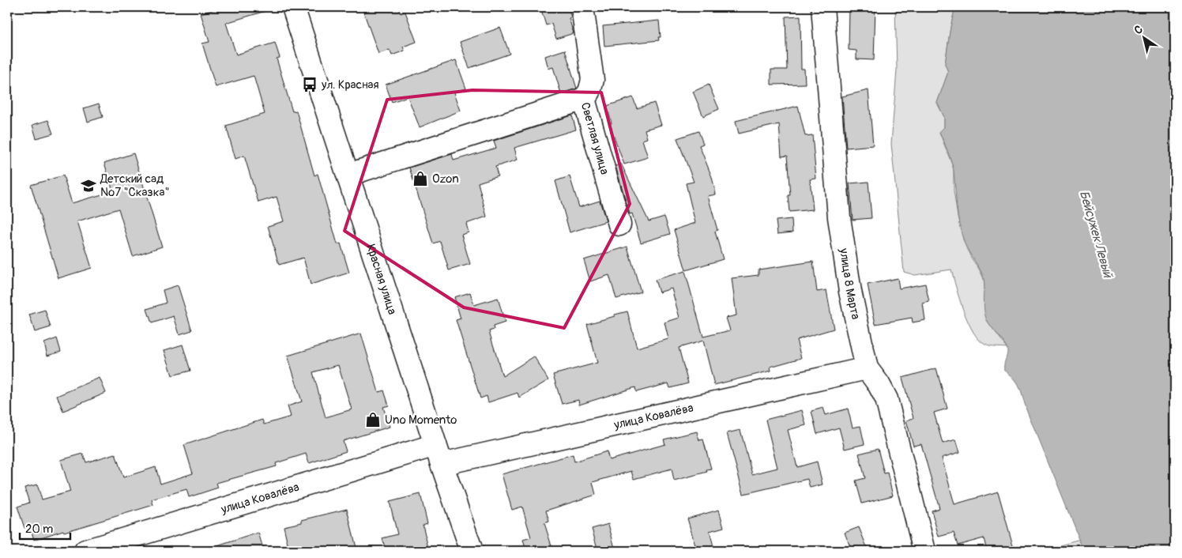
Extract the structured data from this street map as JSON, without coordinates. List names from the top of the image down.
{
  "streets": {
    "street": [
      "Светлая улица",
      "Красная улица",
      "улица 8 Марта",
      "улица Ковалёва"
    ]
  },
  "crossings": [
    ["Красная улица", "улица Ковалёва"],
    ["улица 8 Марта", "улица Ковалёва"]
  ],
  "water": ["Бейсужек Левый"],
  "places": {
    "bus stop": ["ул. Красная"],
    "shop": ["Ozon", "Uno Momento"],
    "school or university": ["Детский сад №7 \"Сказка\""]
  },
  "scale_bar": "20 m",
  "north": "top left"
}
